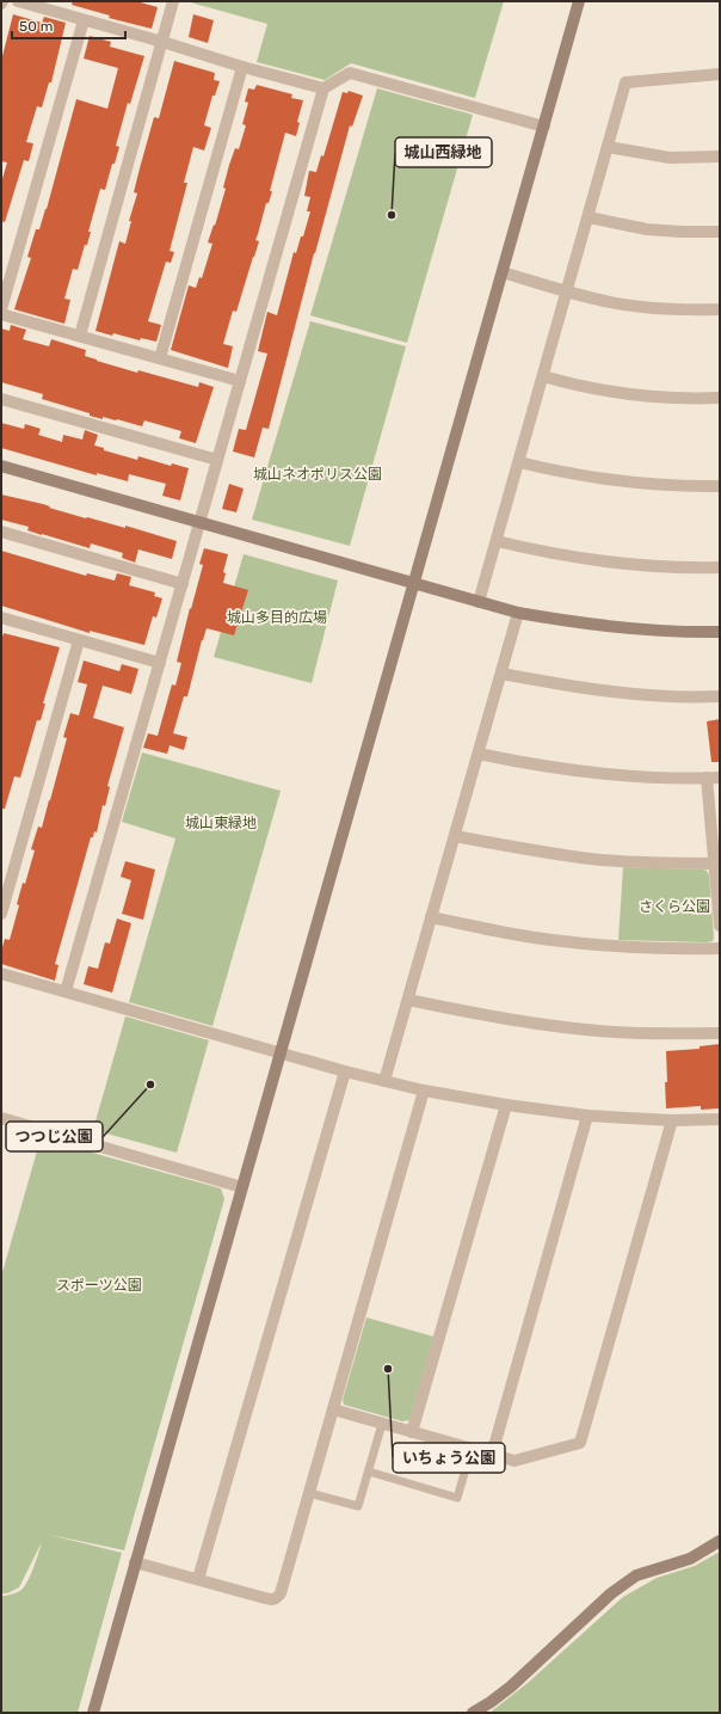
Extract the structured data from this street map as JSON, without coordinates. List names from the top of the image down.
{
  "parks": [
    "城山ネオポリス公園",
    "城山多目的広場",
    "城山東緑地",
    "さくら公園",
    "スポーツ公園"
  ],
  "places": ["城山西緑地", "つつじ公園", "いちょう公園"],
  "scale_bar": "50 m"
}
